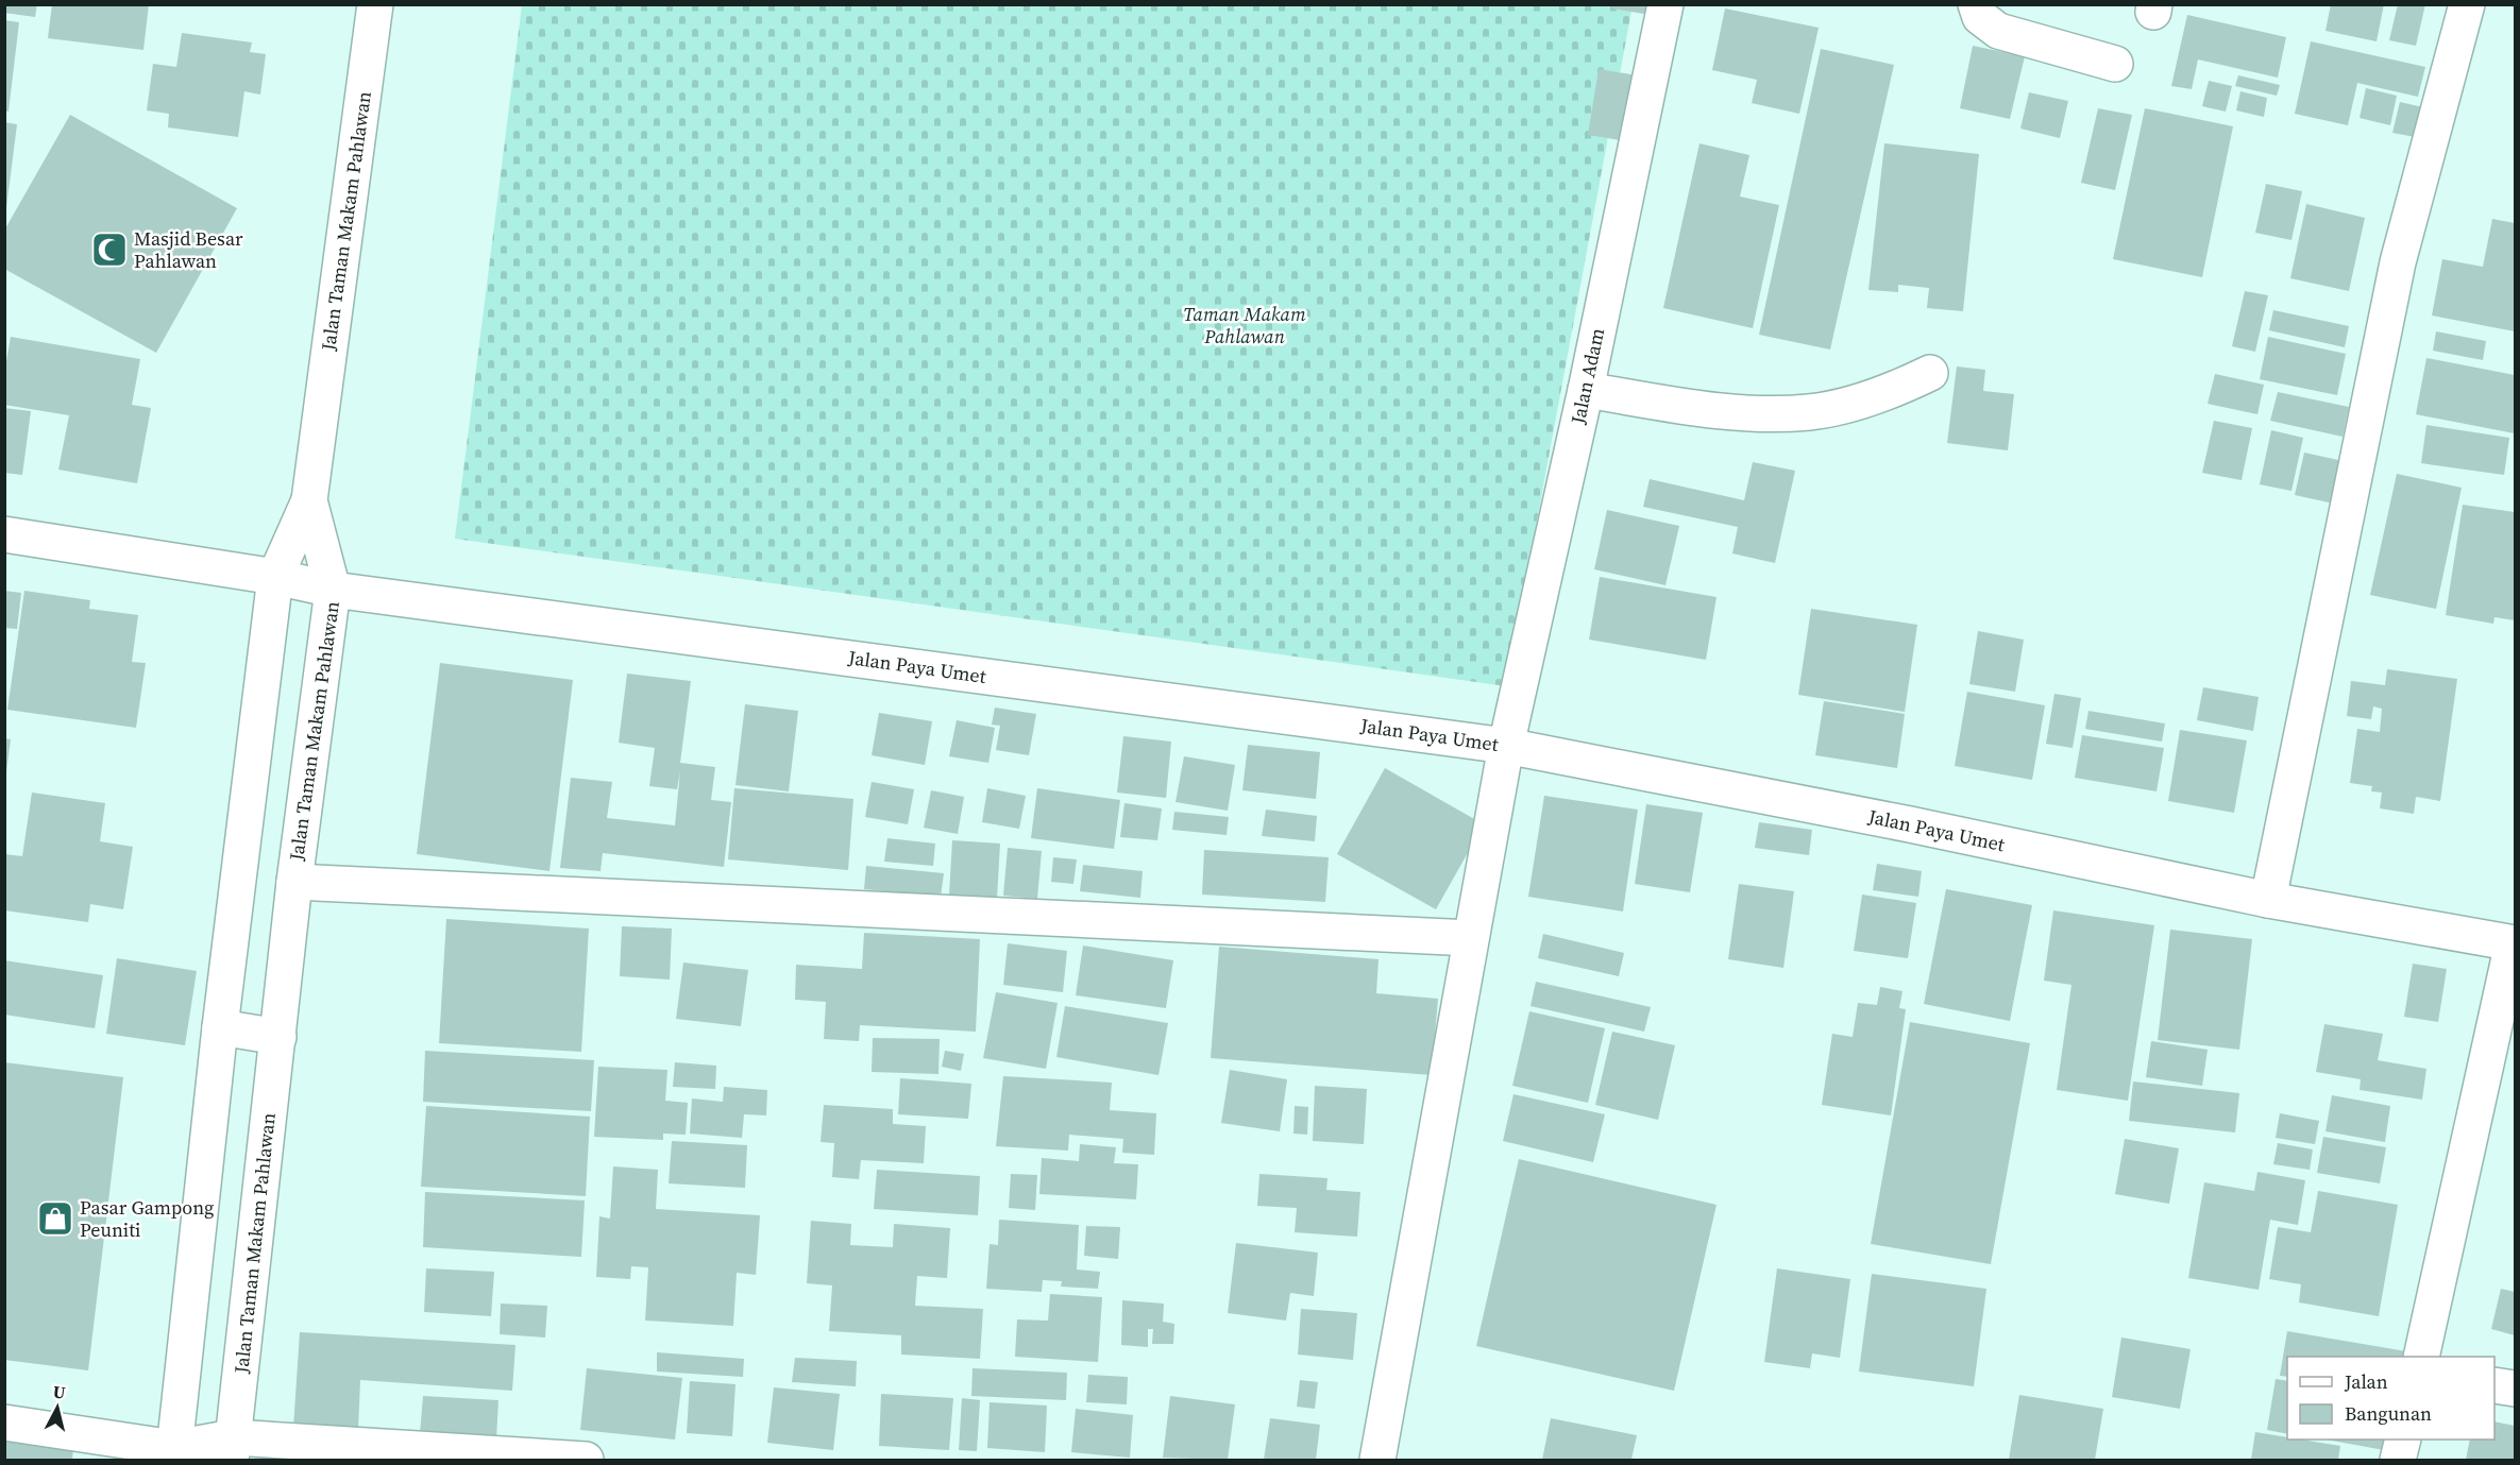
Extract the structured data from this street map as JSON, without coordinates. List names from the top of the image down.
{
  "streets": {
    "street": ["Jalan Taman Makam Pahlawan", "Jalan Adam", "Jalan Paya Umet"]
  },
  "crossings": [
    ["Jalan Taman Makam Pahlawan", "Jalan Paya Umet"],
    ["Jalan Adam", "Jalan Paya Umet"]
  ],
  "parks": ["Taman Makam Pahlawan"],
  "places": {
    "mosque": ["Masjid Besar Pahlawan"],
    "shop": ["Pasar Gampong Peuniti"]
  },
  "legend": ["Jalan", "Bangunan"],
  "north": "top"
}
